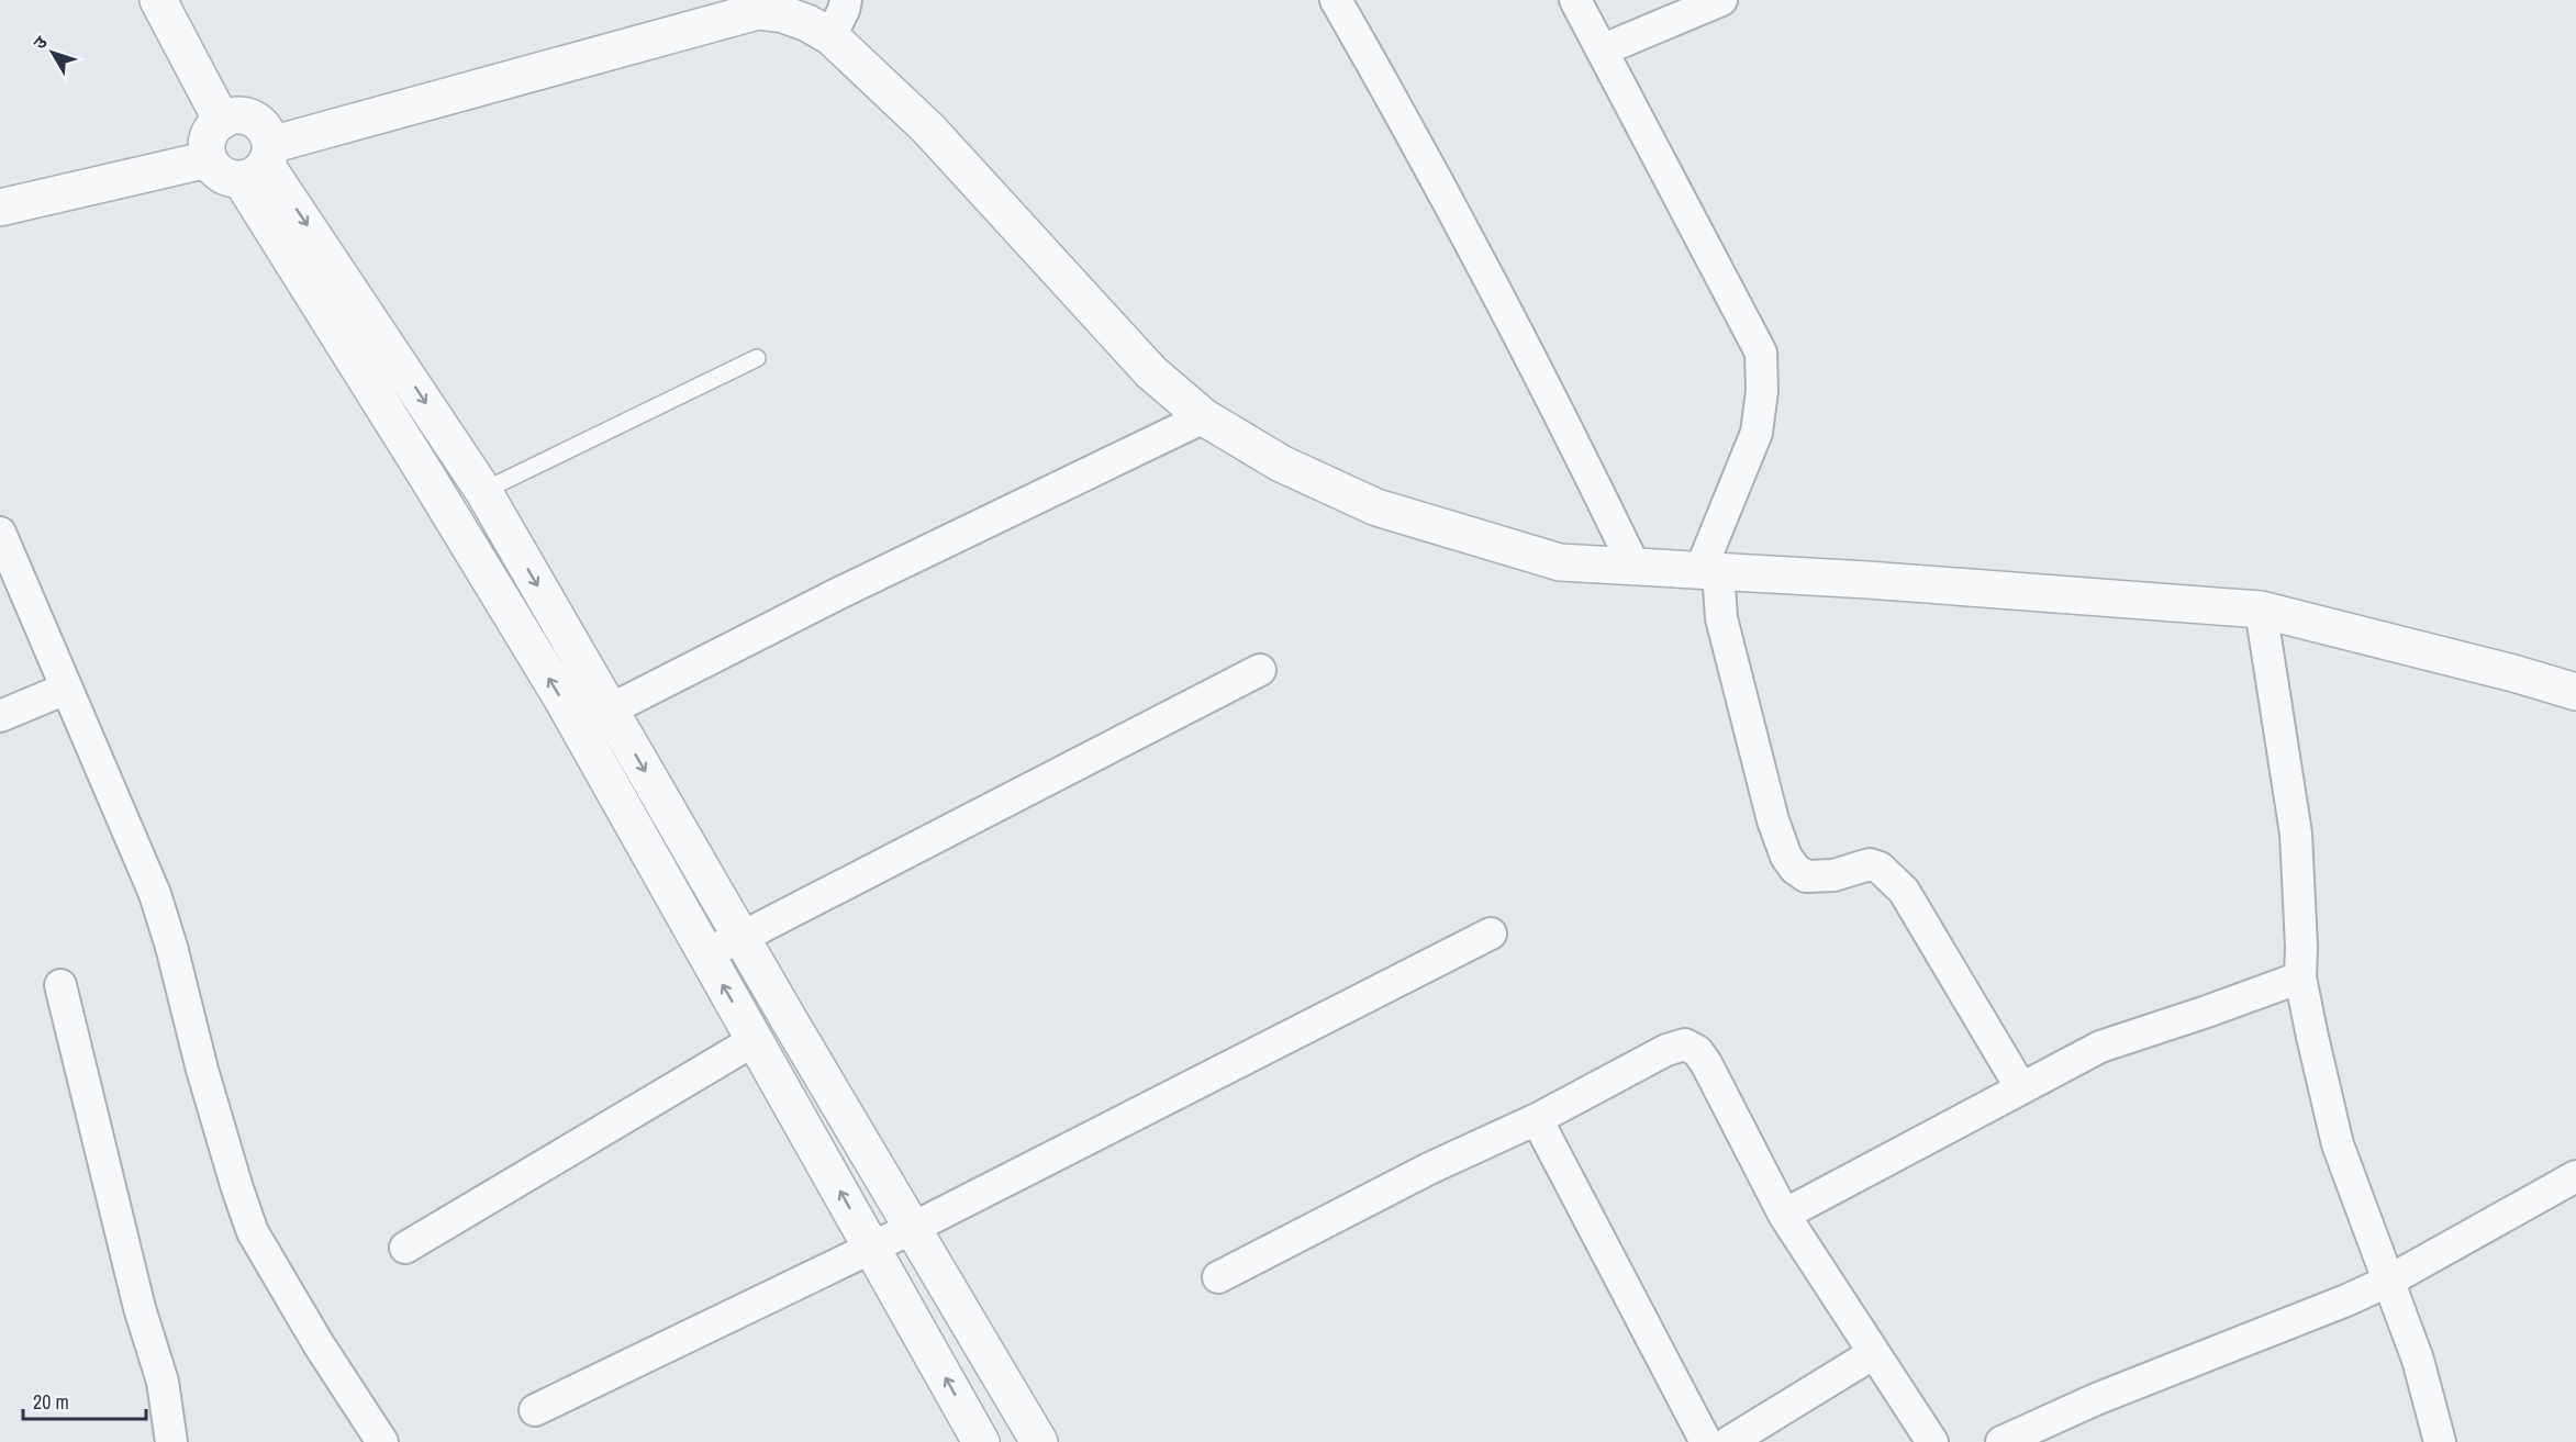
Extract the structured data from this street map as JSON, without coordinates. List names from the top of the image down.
{
  "scale_bar": "20 m",
  "north": "top left"
}
